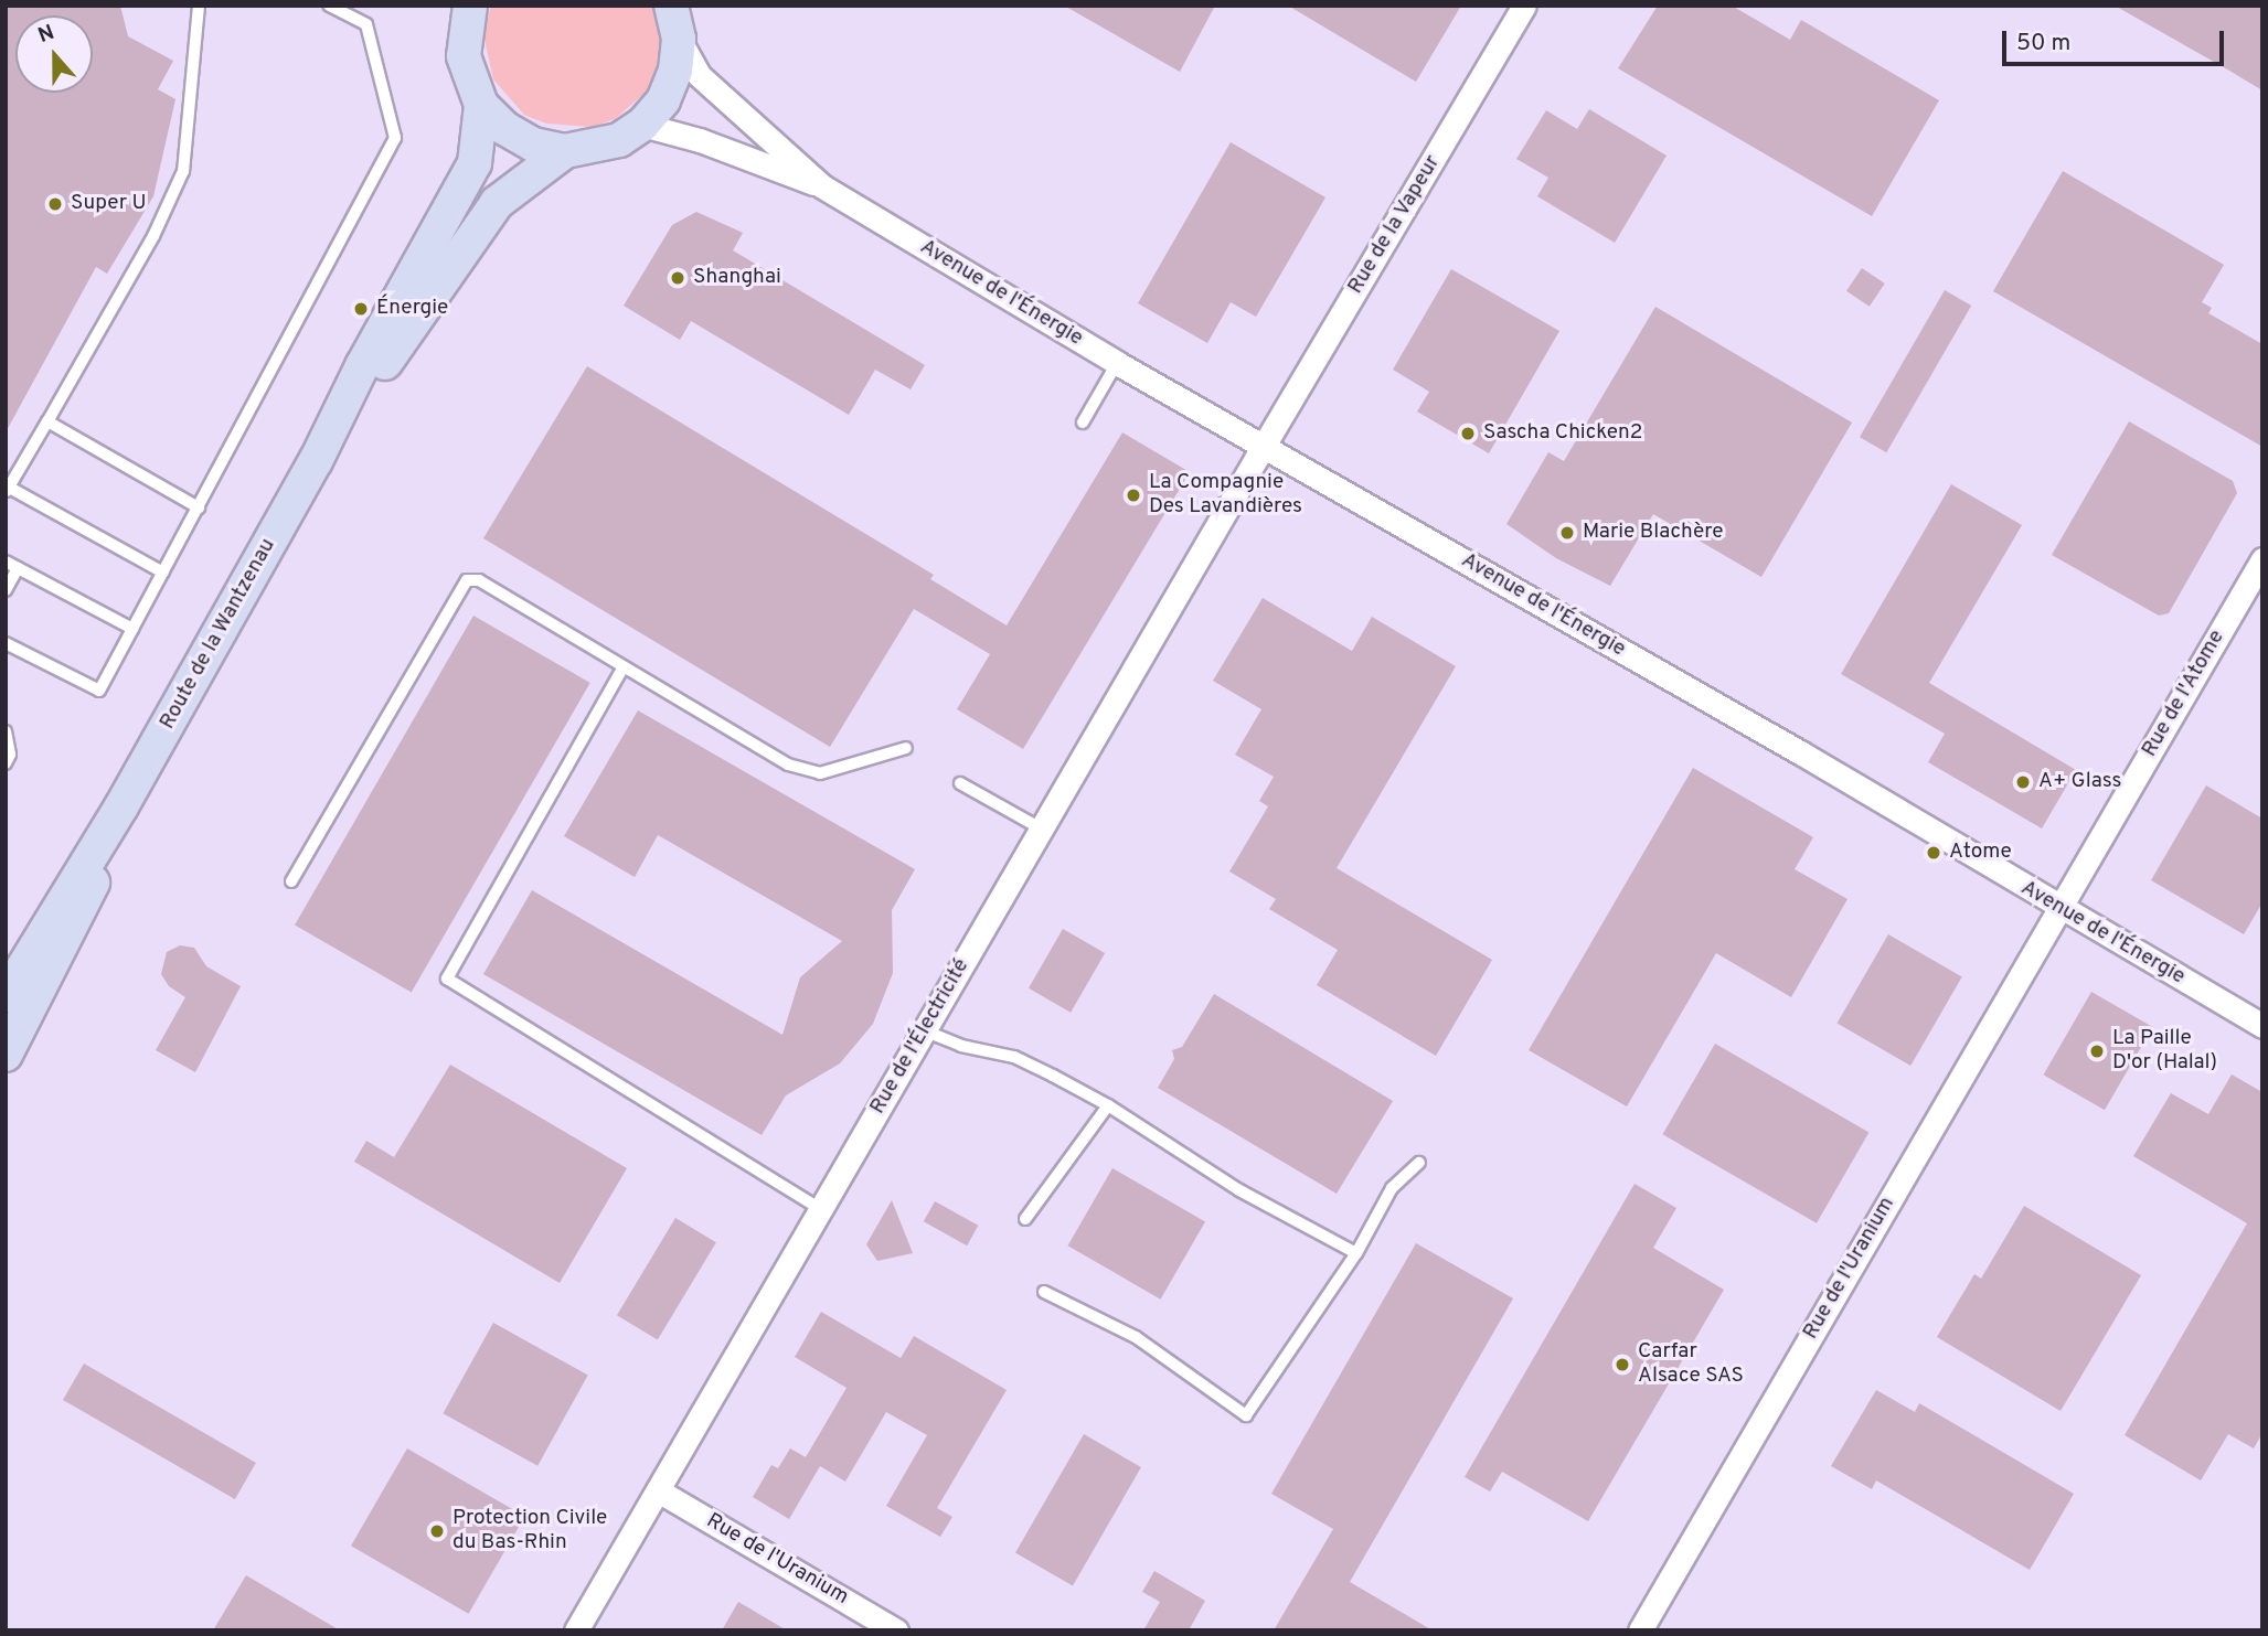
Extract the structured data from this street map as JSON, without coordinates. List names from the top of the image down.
{
  "streets": {
    "main road": ["Route de la Wantzenau"],
    "street": [
      "Rue de la Vapeur",
      "Avenue de l'Énergie",
      "Rue de l'Atome",
      "Rue de l'Électricité",
      "Rue de l'Uranium"
    ]
  },
  "crossings": [
    ["Rue de la Vapeur", "Avenue de l'Énergie"],
    ["Rue de la Vapeur", "Rue de l'Électricité"],
    ["Avenue de l'Énergie", "Rue de l'Atome"],
    ["Avenue de l'Énergie", "Rue de l'Électricité"],
    ["Avenue de l'Énergie", "Rue de l'Uranium"],
    ["Rue de l'Atome", "Rue de l'Uranium"],
    ["Rue de l'Électricité", "Rue de l'Uranium"]
  ],
  "places": [
    "Super U",
    "Shanghai",
    "Énergie",
    "Sascha Chicken2",
    "La Compagnie Des Lavandières",
    "Marie Blachère",
    "A+ Glass",
    "Atome",
    "La Paille D'or (Halal)",
    "Carfar Alsace SAS",
    "Protection Civile du Bas-Rhin"
  ],
  "scale_bar": "50 m",
  "north": "top"
}
